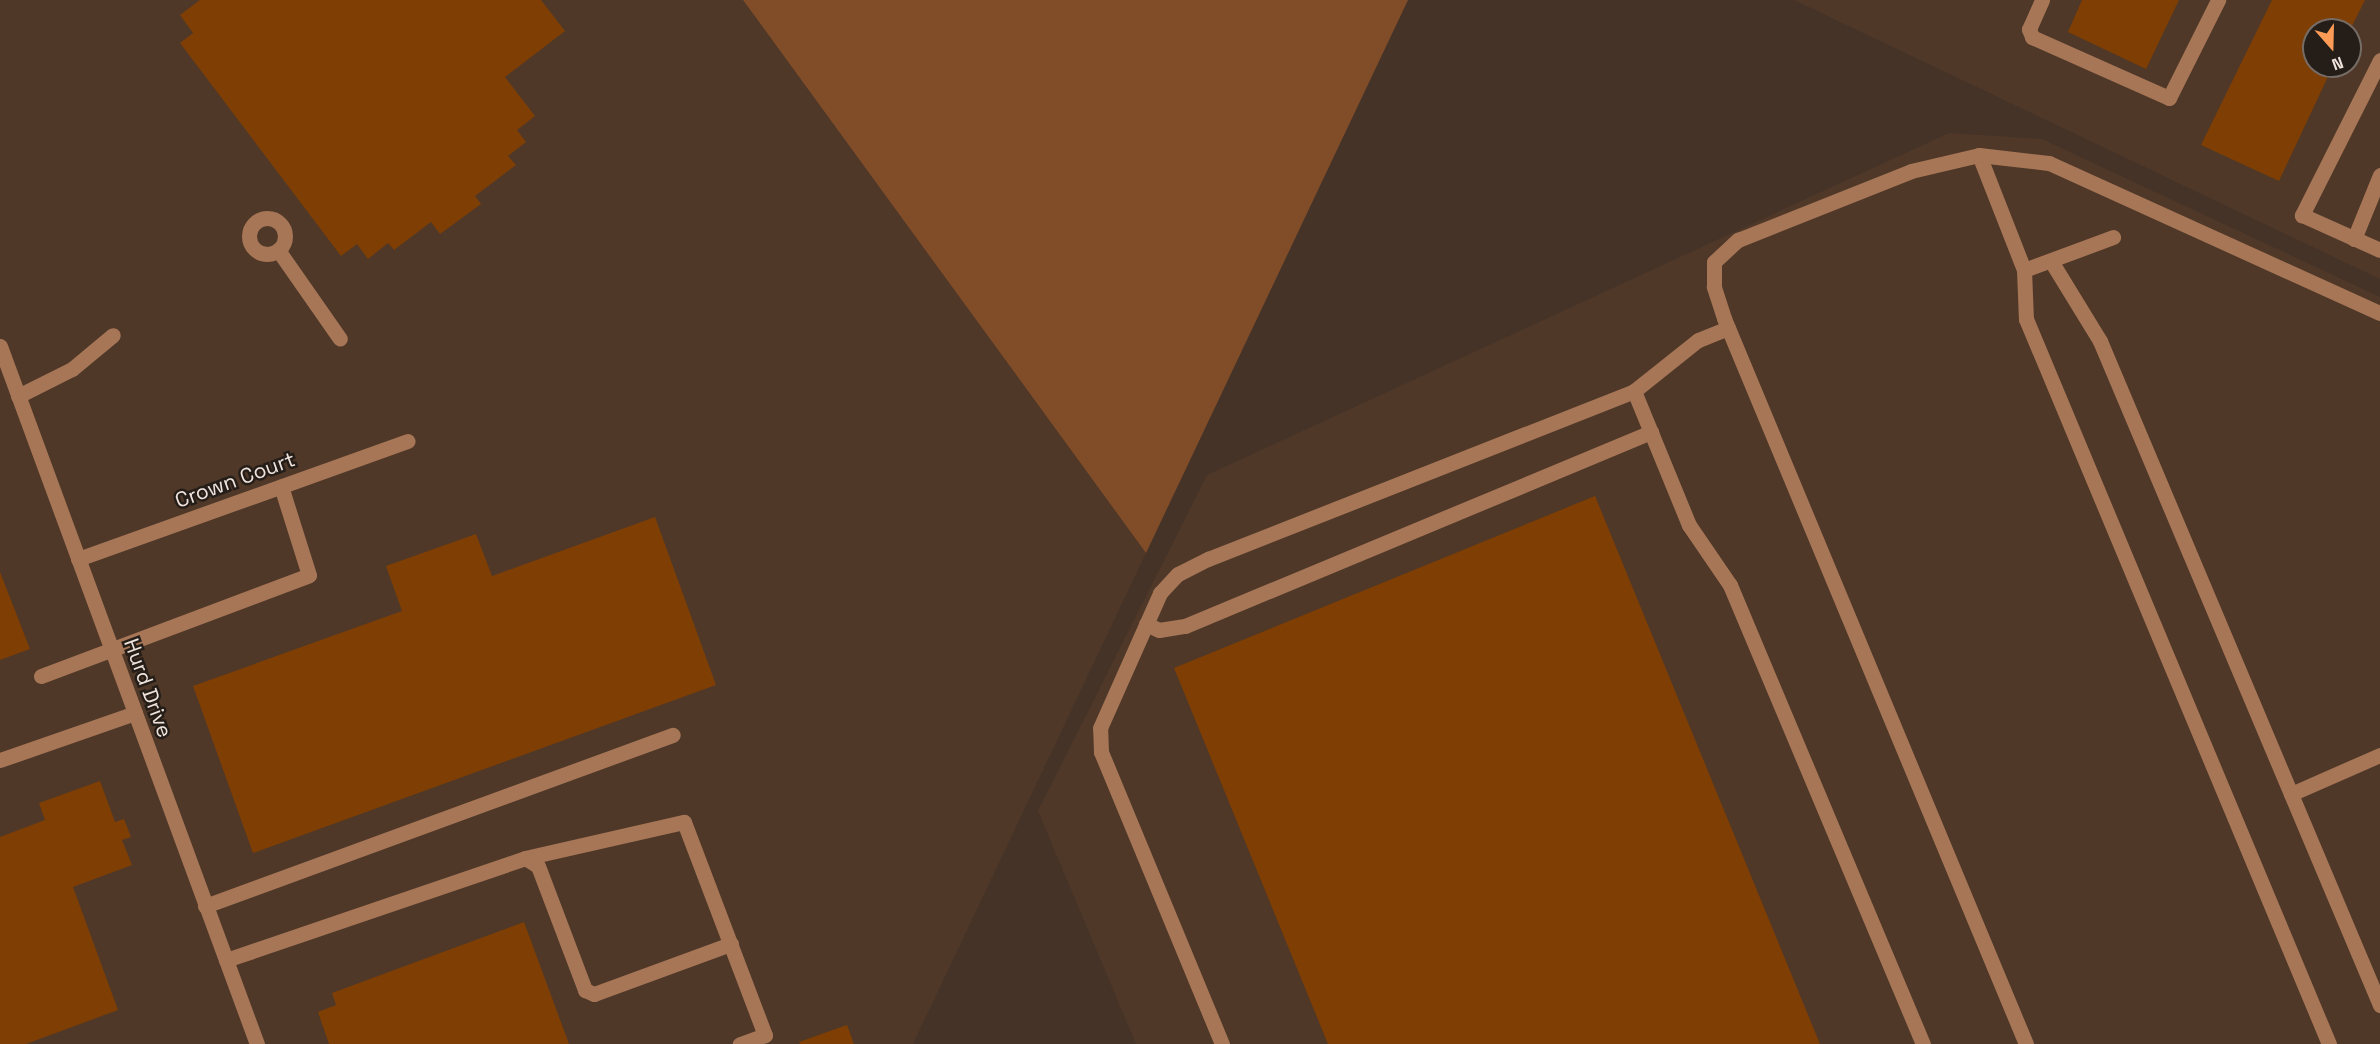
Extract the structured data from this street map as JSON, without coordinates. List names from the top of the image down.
{
  "streets": {
    "street": ["Crown Court", "Hurd Drive"]
  },
  "crossings": [
    ["Crown Court", "Hurd Drive"]
  ],
  "north": "bottom"
}
